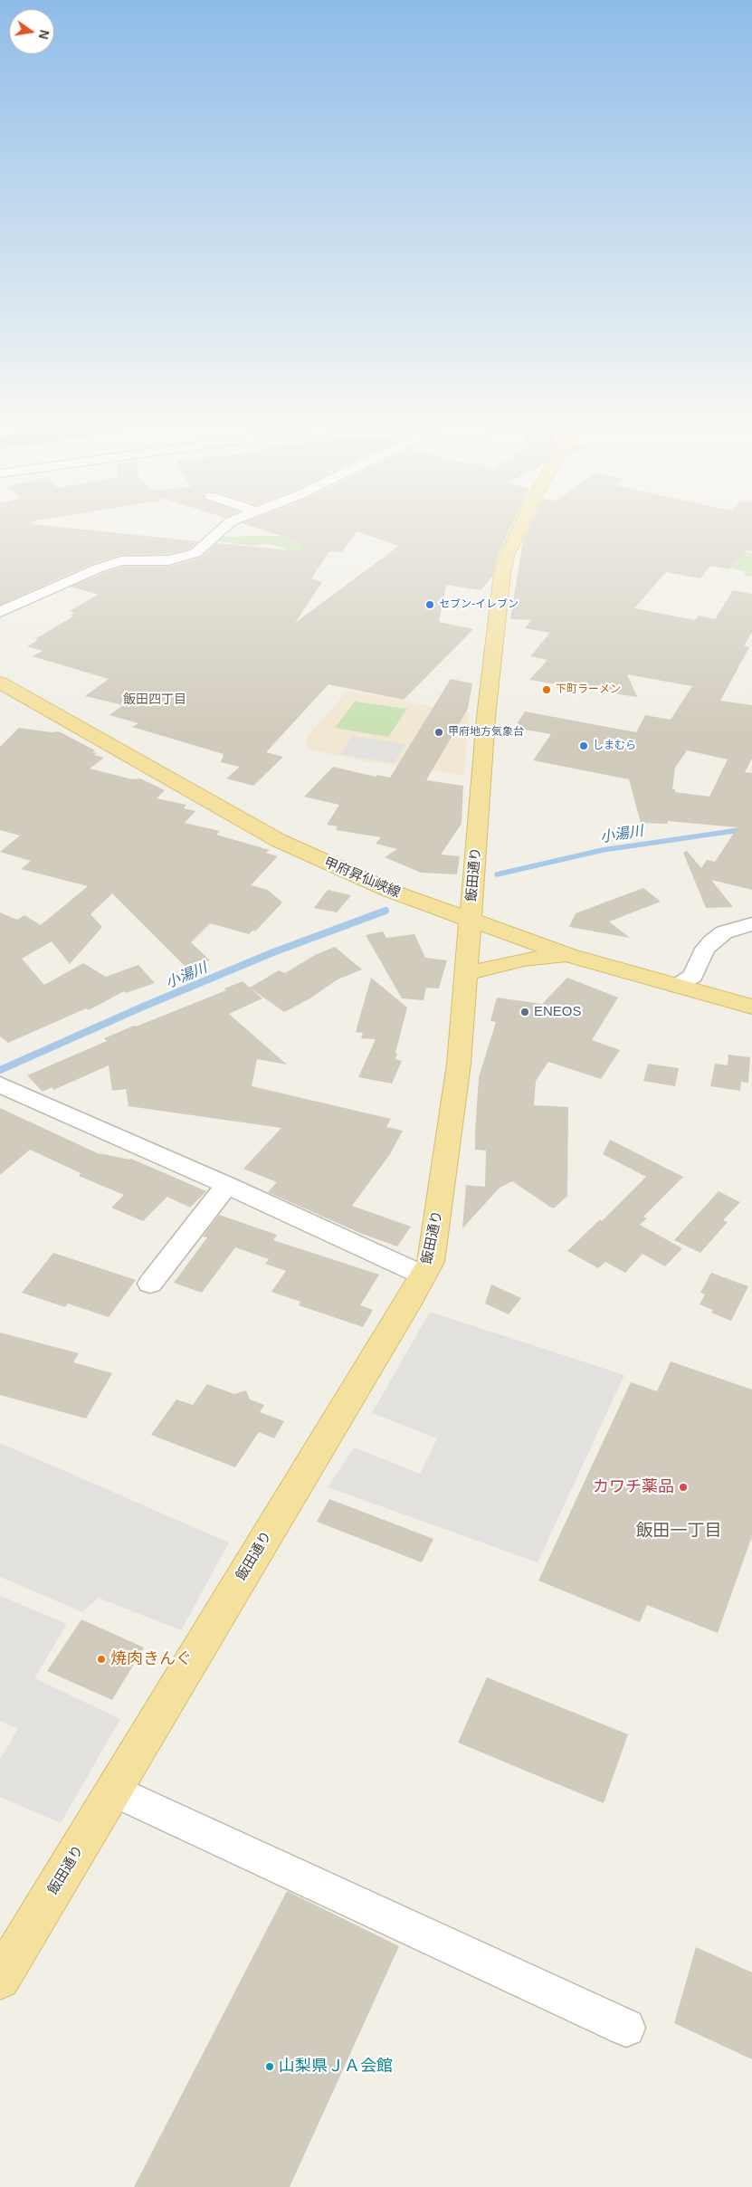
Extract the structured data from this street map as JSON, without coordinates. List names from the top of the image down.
{
  "streets": {
    "main road": ["飯田通り", "甲府昇仙峡線"]
  },
  "crossings": [
    ["飯田通り", "甲府昇仙峡線"]
  ],
  "districts": ["飯田四丁目", "飯田一丁目"],
  "water": ["小湯川"],
  "places": [
    "セブン-イレブン",
    "下町ラーメン",
    "甲府地方気象台",
    "しまむら",
    "ENEOS",
    "カワチ薬品",
    "焼肉きんぐ",
    "山梨県ＪＡ会館"
  ],
  "north": "right"
}
